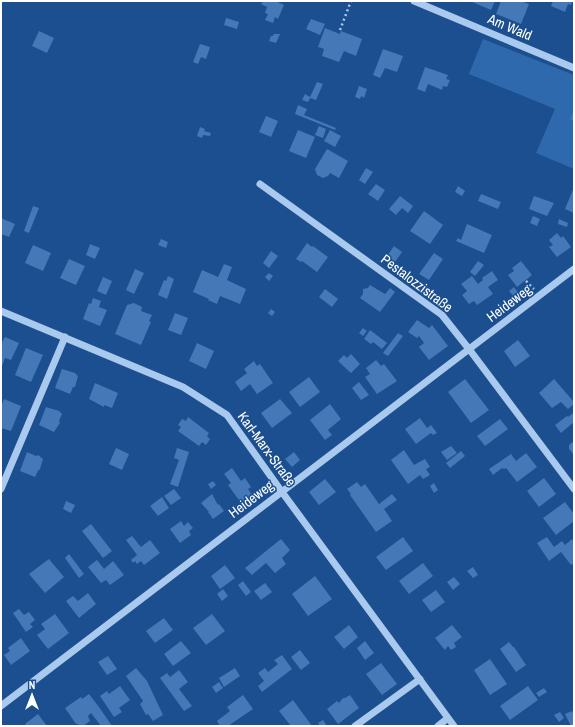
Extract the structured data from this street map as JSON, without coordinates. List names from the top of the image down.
{
  "streets": {
    "street": [
      "Am Wald",
      "Pestalozzistraße",
      "Heideweg",
      "Karl-Marx-Straße"
    ]
  },
  "crossings": [
    ["Pestalozzistraße", "Heideweg"],
    ["Heideweg", "Karl-Marx-Straße"]
  ],
  "north": "top"
}
